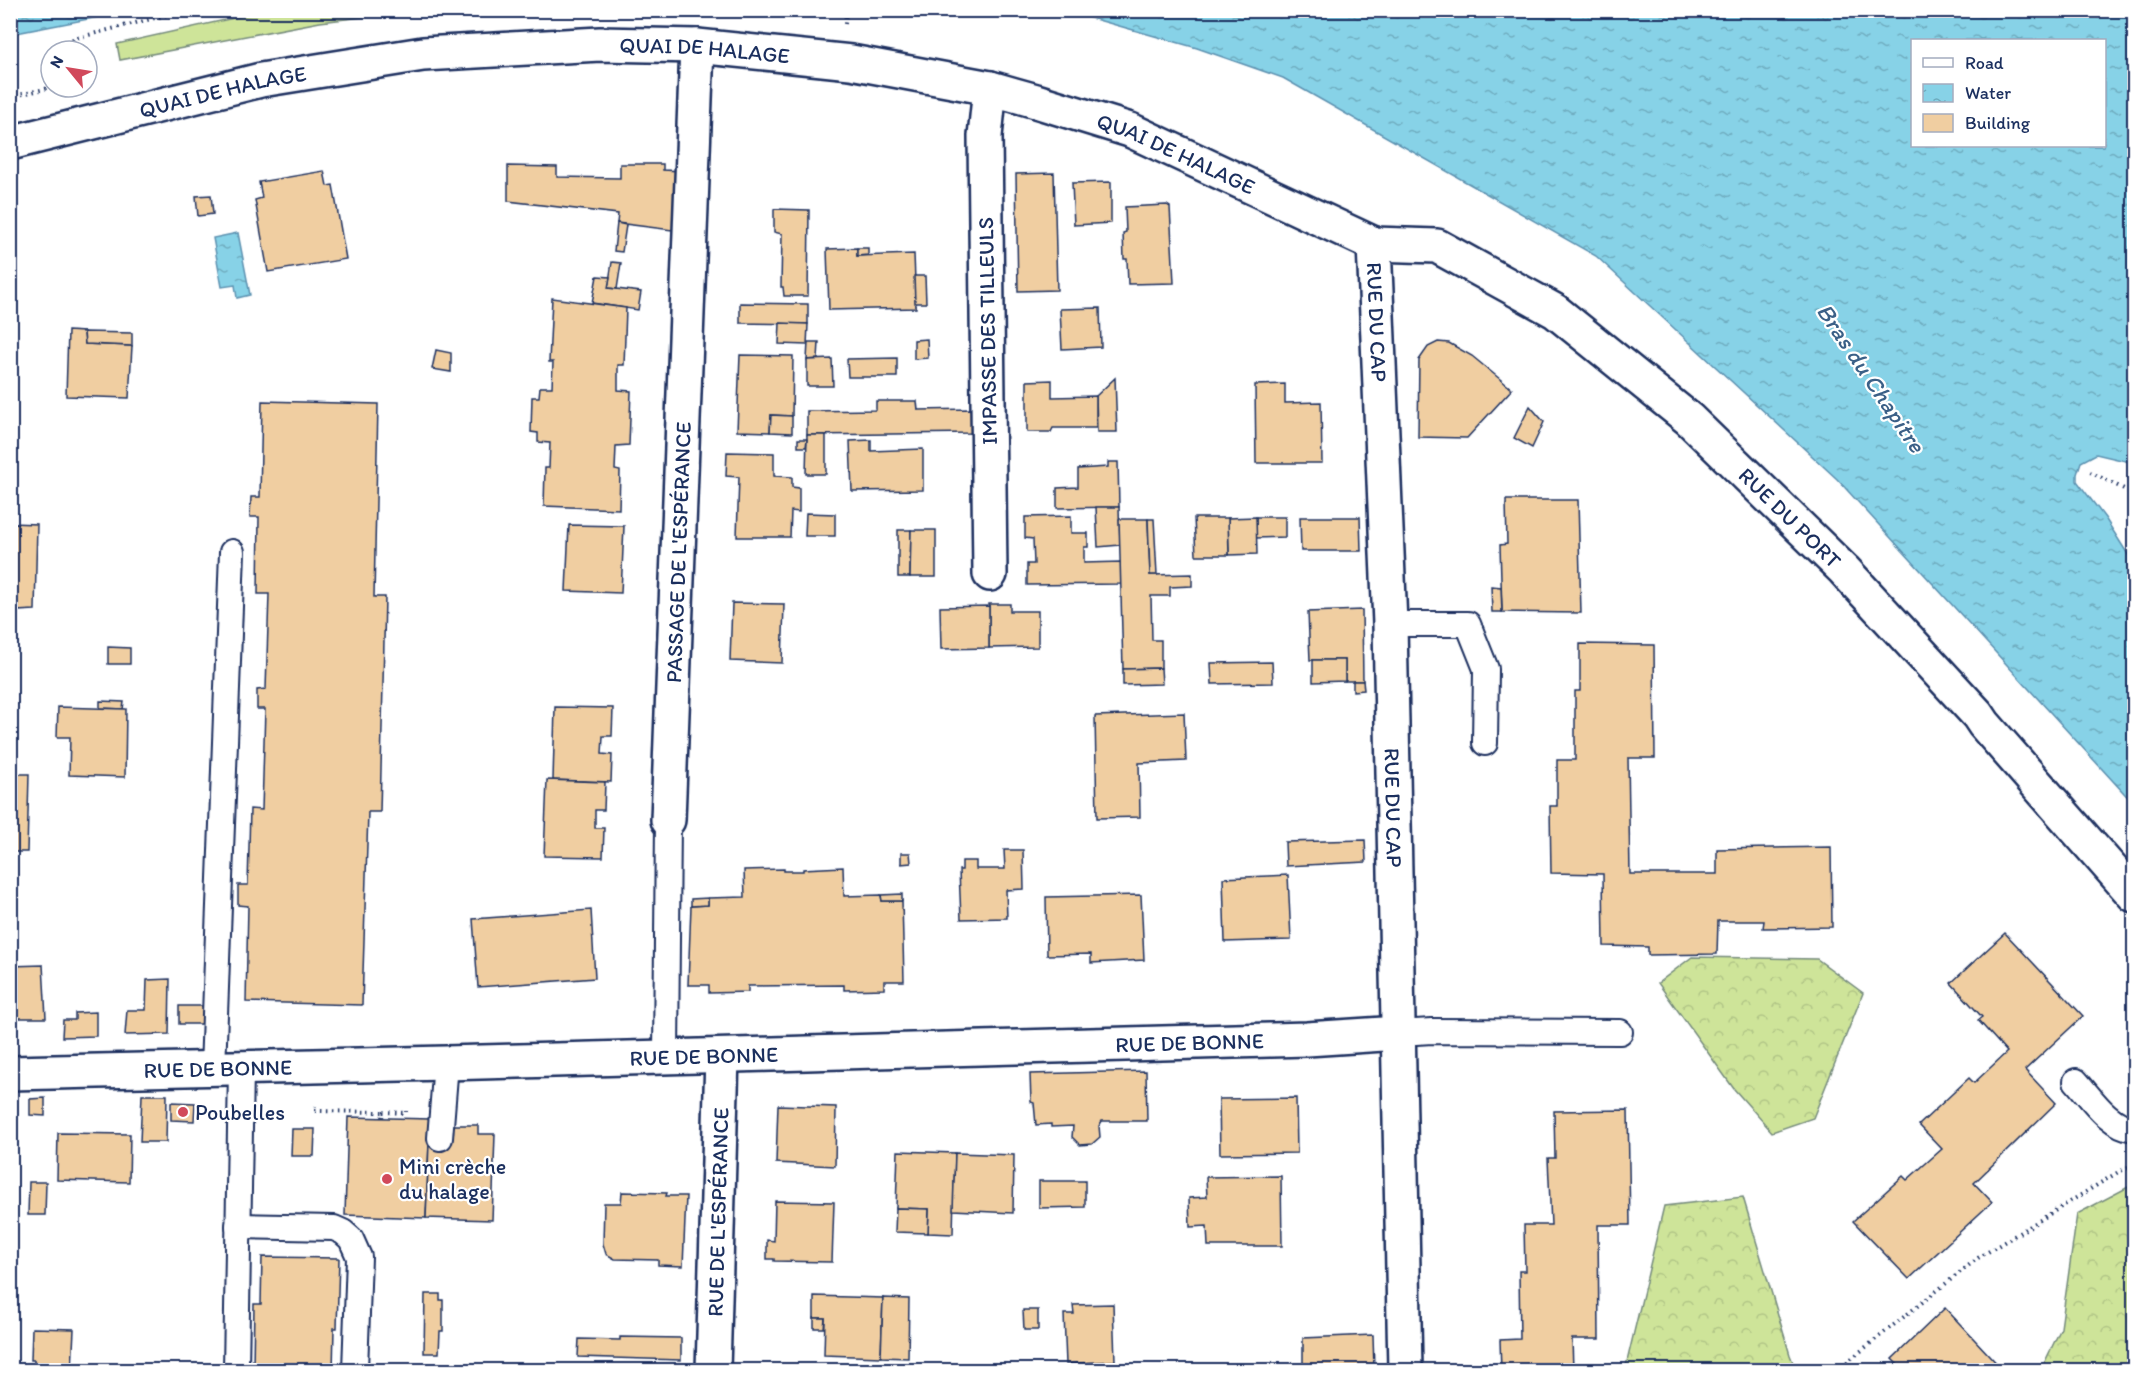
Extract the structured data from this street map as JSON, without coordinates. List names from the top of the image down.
{
  "streets": {
    "street": [
      "QUAI DE HALAGE",
      "RUE DU CAP",
      "IMPASSE DES TILLEULS",
      "RUE DU PORT",
      "PASSAGE DE L'ESPÉRANCE",
      "RUE DE BONNE",
      "RUE DE L'ESPÉRANCE"
    ]
  },
  "crossings": [
    ["QUAI DE HALAGE", "RUE DU CAP"],
    ["QUAI DE HALAGE", "IMPASSE DES TILLEULS"],
    ["QUAI DE HALAGE", "RUE DU PORT"],
    ["QUAI DE HALAGE", "PASSAGE DE L'ESPÉRANCE"],
    ["RUE DU CAP", "RUE DU PORT"],
    ["RUE DU CAP", "RUE DE BONNE"],
    ["PASSAGE DE L'ESPÉRANCE", "RUE DE BONNE"],
    ["RUE DE BONNE", "RUE DE L'ESPÉRANCE"]
  ],
  "water": ["Bras du Chapitre"],
  "places": ["Poubelles", "Mini crèche du halage"],
  "legend": ["Road", "Water", "Building"],
  "north": "top left"
}
